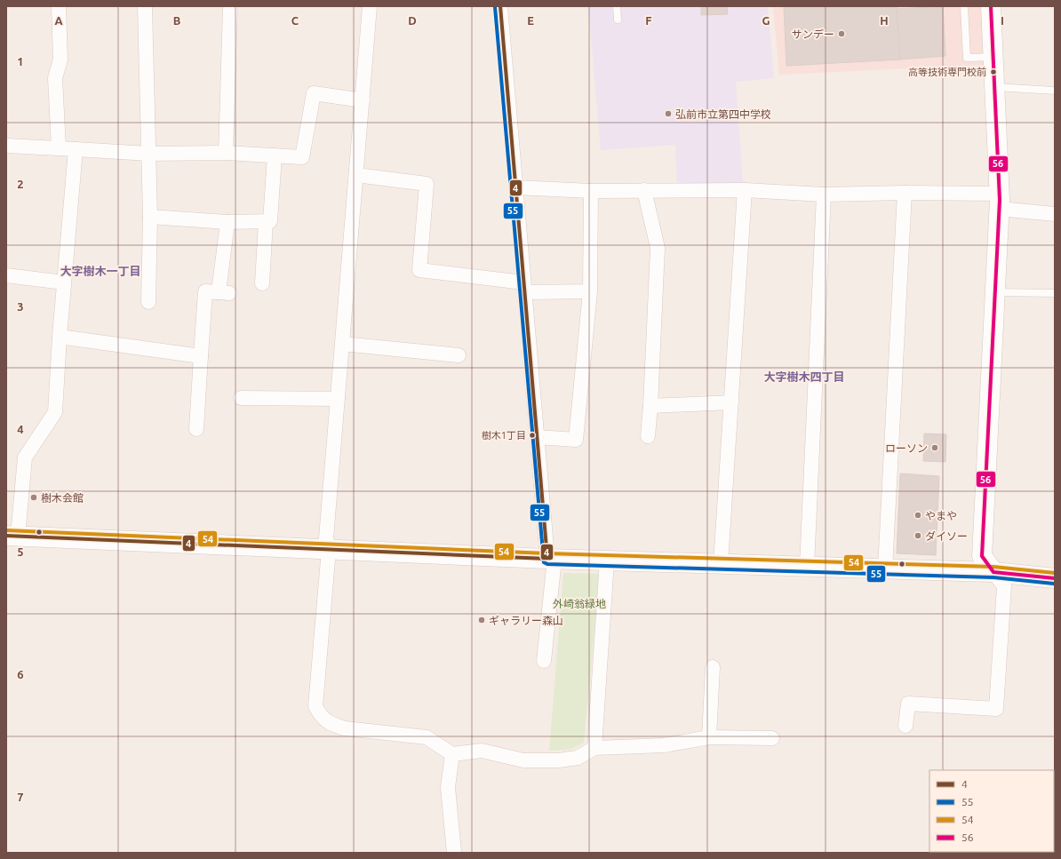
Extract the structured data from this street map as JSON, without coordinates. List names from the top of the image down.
{
  "districts": ["大字樹木一丁目", "大字樹木四丁目"],
  "parks": ["外崎翁緑地"],
  "places": [
    "サンデー",
    "高等技術専門校前",
    "弘前市立第四中学校",
    "樹木1丁目",
    "ローソン",
    "樹木会館",
    "やまや",
    "ダイソー",
    "ギャラリー森山"
  ],
  "lines": [
    "transit line 4",
    "transit line 56",
    "transit line 55",
    "transit line 54"
  ],
  "legend": [
    "4",
    "55",
    "54",
    "56"
  ],
  "grid": {
    "columns": [
      "A",
      "B",
      "C",
      "D",
      "E",
      "F",
      "G",
      "H",
      "I"
    ],
    "rows": [
      "1",
      "2",
      "3",
      "4",
      "5",
      "6",
      "7"
    ]
  }
}
